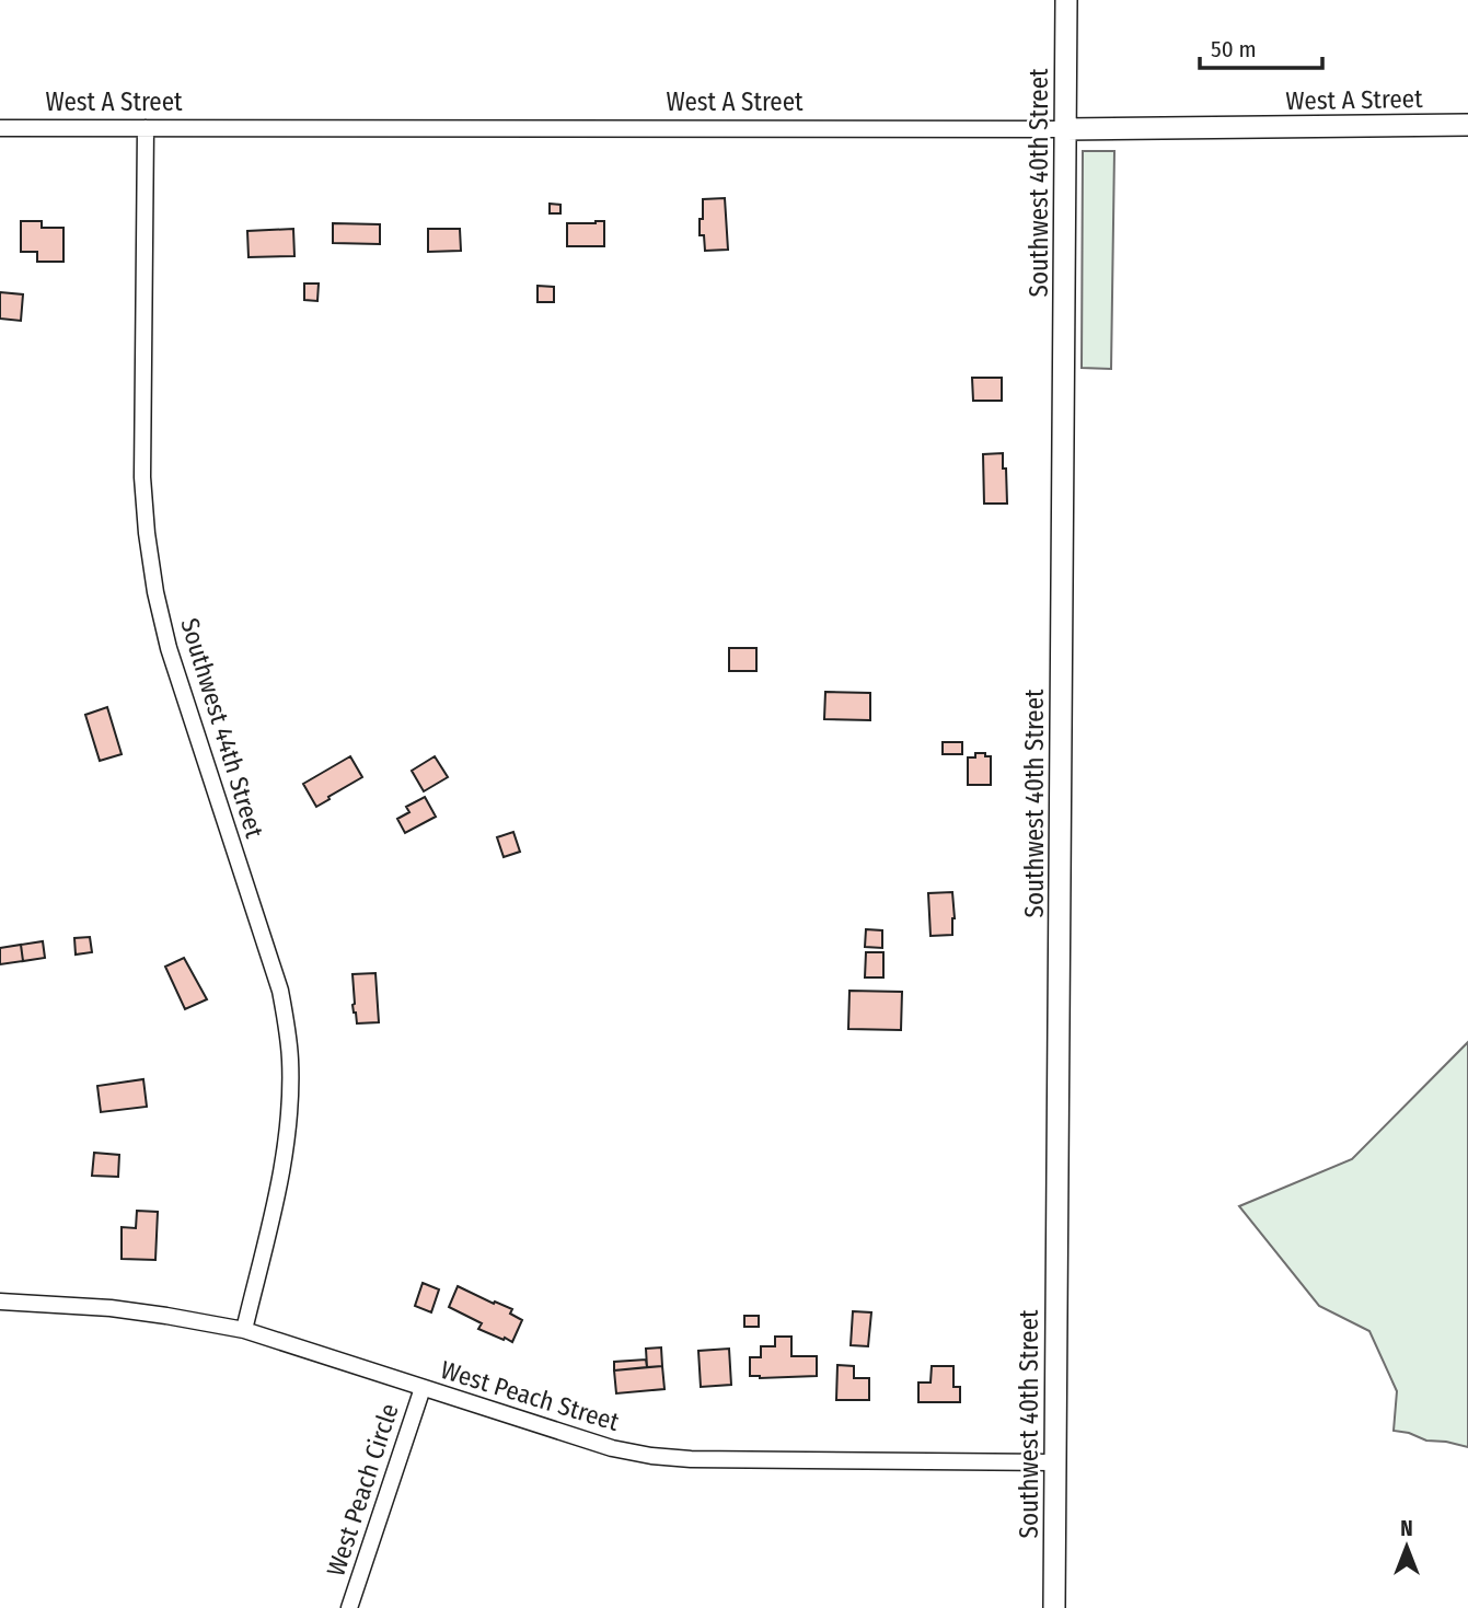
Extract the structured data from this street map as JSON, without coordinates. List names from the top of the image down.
{
  "streets": {
    "main road": ["West A Street", "Southwest 40th Street"],
    "street": ["Southwest 44th Street", "West Peach Street", "West Peach Circle"]
  },
  "crossings": [
    ["West A Street", "Southwest 40th Street"],
    ["West A Street", "Southwest 44th Street"],
    ["Southwest 40th Street", "West Peach Street"],
    ["Southwest 44th Street", "West Peach Street"],
    ["West Peach Street", "West Peach Circle"]
  ],
  "scale_bar": "50 m",
  "north": "top"
}
